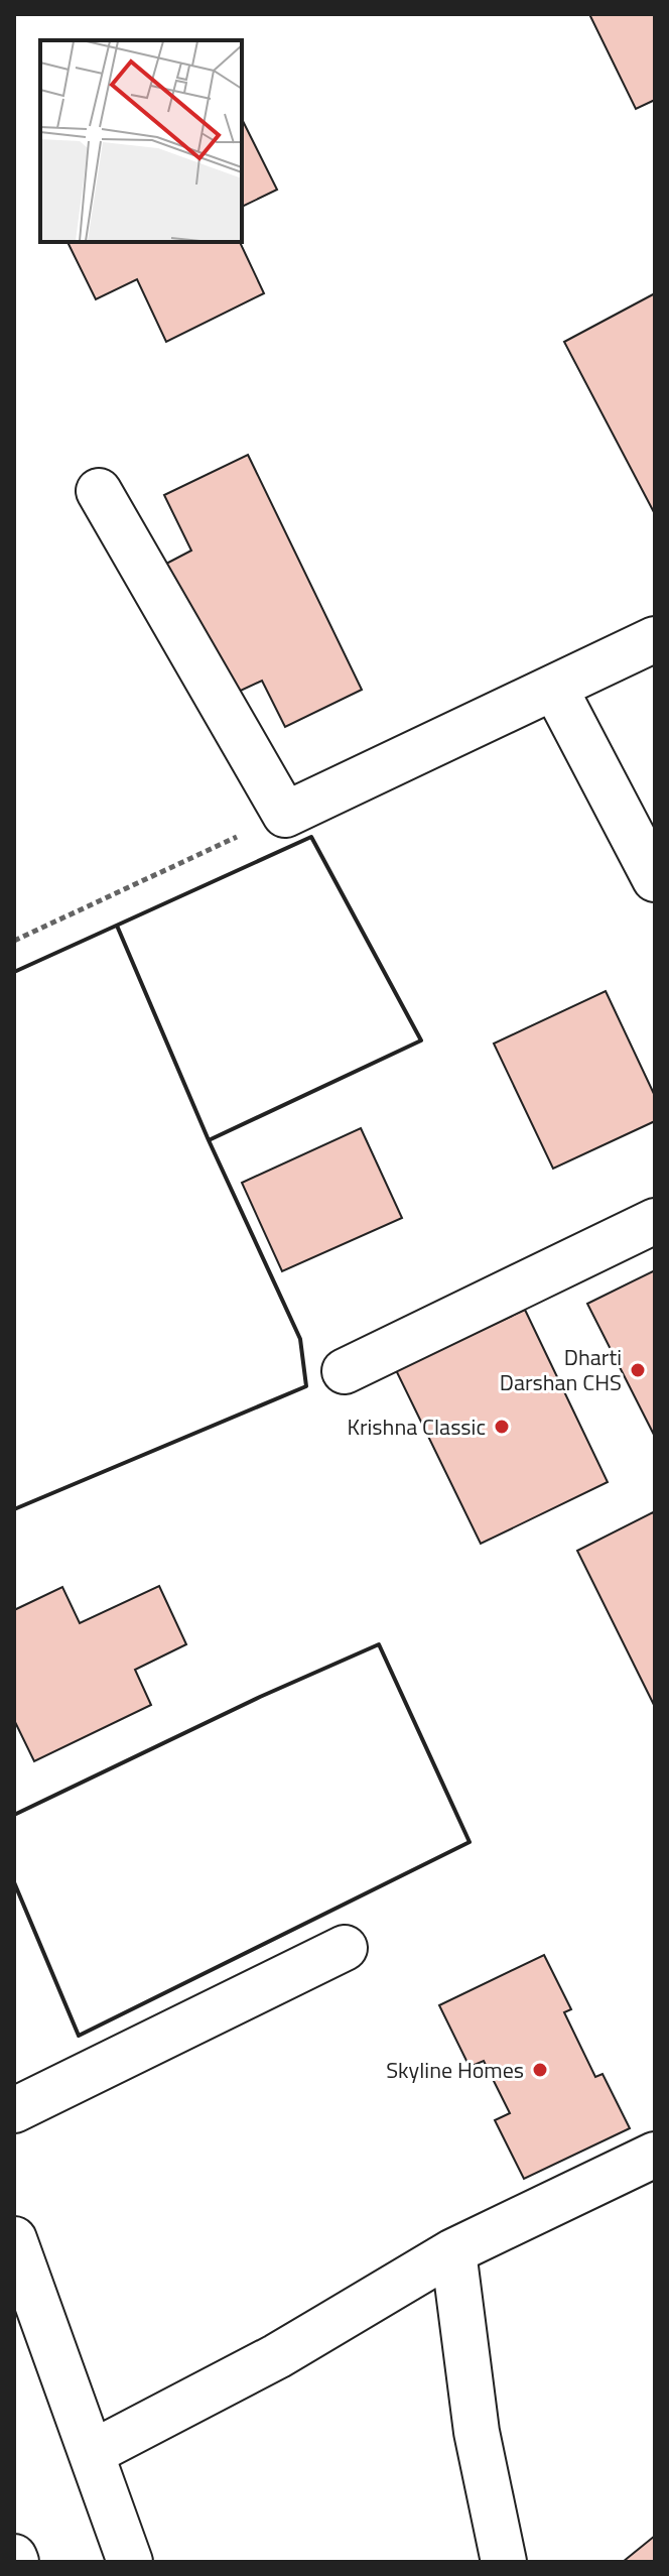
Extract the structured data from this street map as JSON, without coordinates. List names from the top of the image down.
{
  "places": ["Dharti Darshan CHS", "Krishna Classic", "Skyline Homes"]
}
